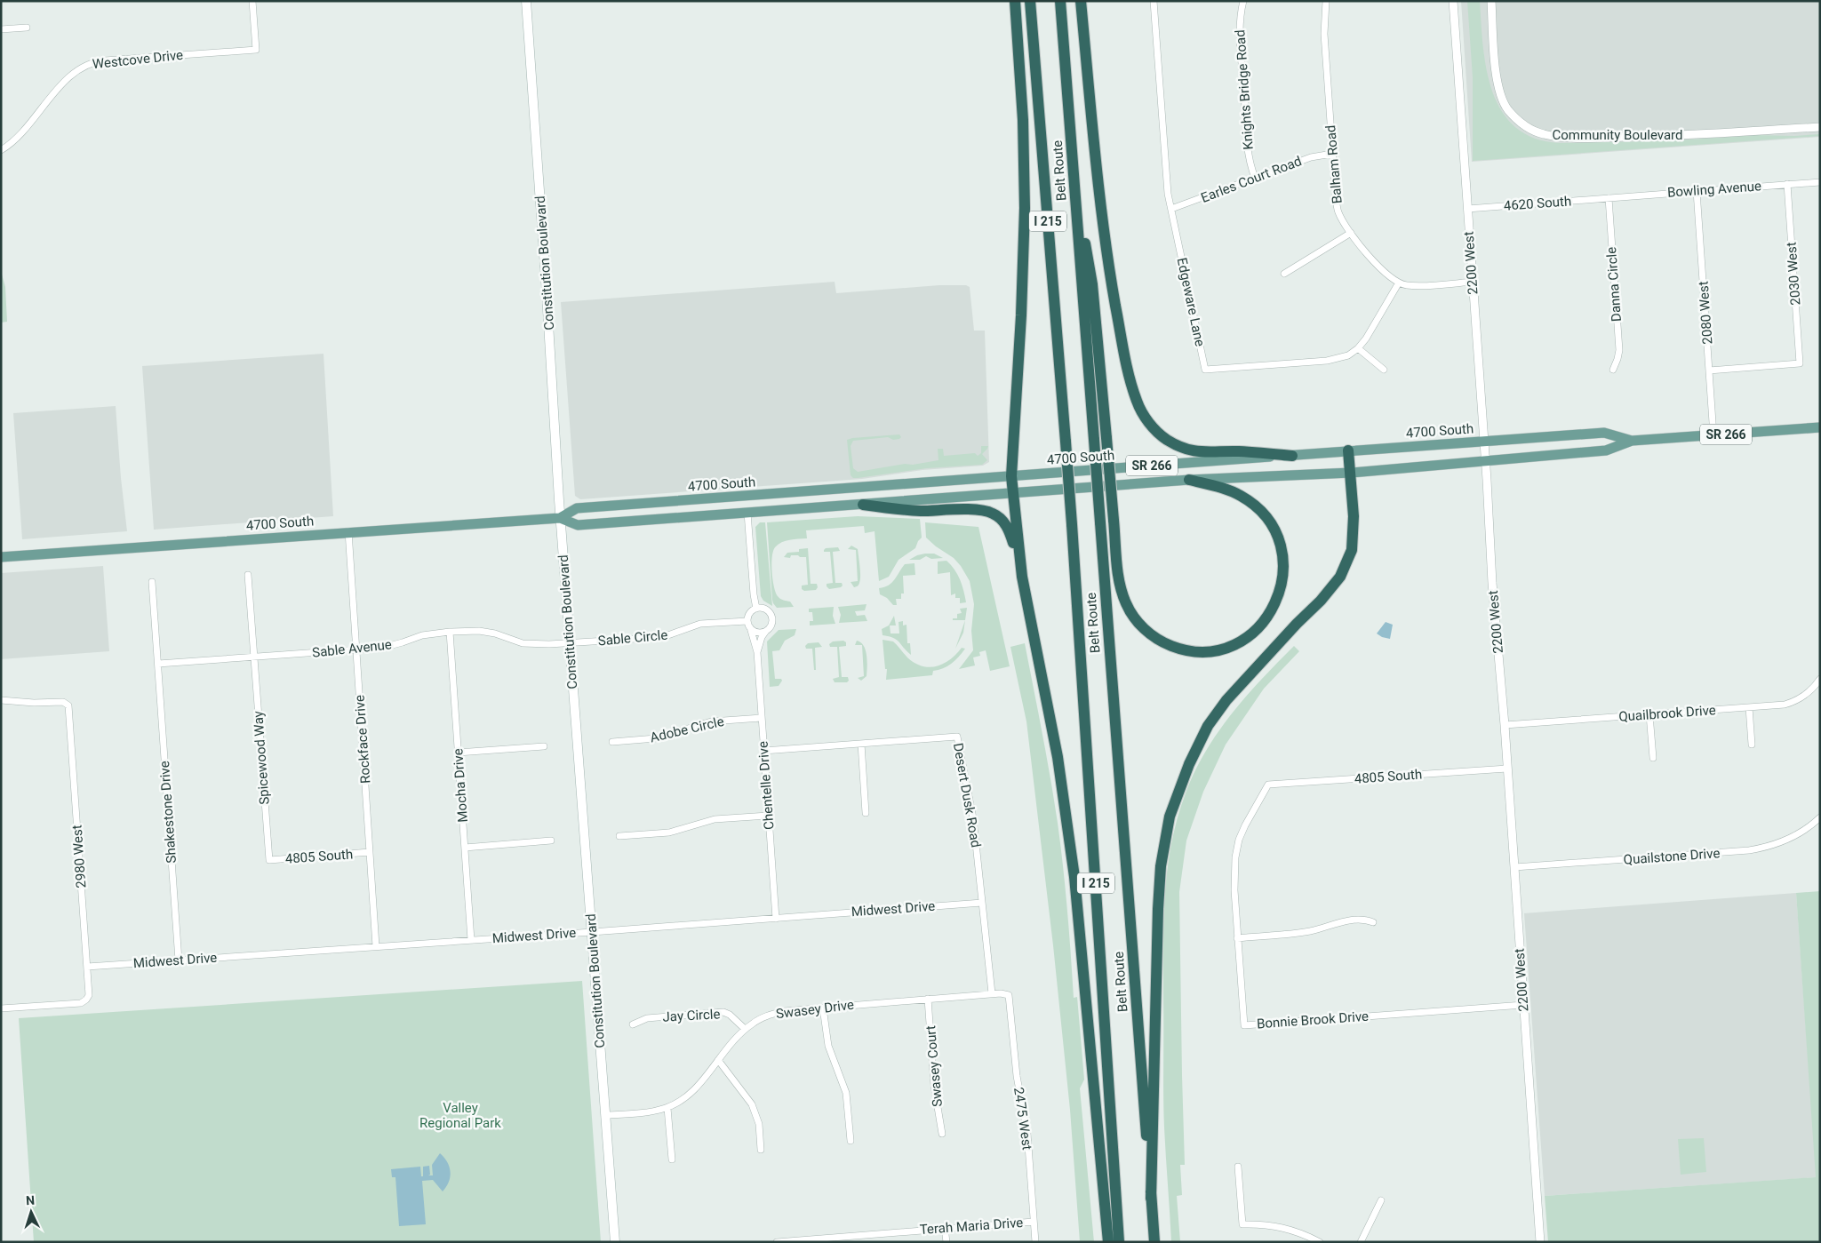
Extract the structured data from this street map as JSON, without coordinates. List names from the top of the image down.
{
  "streets": {
    "highway": ["Belt Route", "I 215"],
    "main road": ["Constitution Boulevard", "4700 South", "SR 266"],
    "street": [
      "Westcove Drive",
      "Knights Bridge Road",
      "Community Boulevard",
      "Balham Road",
      "Earles Court Road",
      "Bowling Avenue",
      "4620 South",
      "2200 West",
      "2030 West",
      "Danna Circle",
      "Edgeware Lane",
      "2080 West",
      "Sable Circle",
      "Sable Avenue",
      "Quailbrook Drive",
      "Adobe Circle",
      "Rockface Drive",
      "Spicewood Way",
      "4805 South",
      "Mocha Drive",
      "Chentelle Drive",
      "Desert Dusk Road",
      "Shakestone Drive",
      "2980 West",
      "Quailstone Drive",
      "Midwest Drive",
      "Swasey Drive",
      "Jay Circle",
      "Bonnie Brook Drive",
      "Swasey Court",
      "2475 West",
      "Terah Maria Drive"
    ]
  },
  "crossings": [
    ["Knights Bridge Road", "Earles Court Road"],
    ["Balham Road", "Earles Court Road"],
    ["Balham Road", "2200 West"],
    ["Balham Road", "Edgeware Lane"],
    ["Earles Court Road", "Edgeware Lane"],
    ["Bowling Avenue", "4620 South"],
    ["Bowling Avenue", "2030 West"],
    ["Bowling Avenue", "Danna Circle"],
    ["Bowling Avenue", "2080 West"],
    ["4620 South", "2200 West"],
    ["4620 South", "Danna Circle"],
    ["Constitution Boulevard", "4700 South"],
    ["Constitution Boulevard", "Sable Circle"],
    ["Constitution Boulevard", "Sable Avenue"],
    ["Constitution Boulevard", "Midwest Drive"],
    ["Constitution Boulevard", "Swasey Drive"],
    ["2200 West", "4700 South"],
    ["2200 West", "Quailbrook Drive"],
    ["2200 West", "4805 South"],
    ["2200 West", "Quailstone Drive"],
    ["2200 West", "Bonnie Brook Drive"],
    ["2030 West", "2080 West"],
    ["2080 West", "4700 South"],
    ["4700 South", "Rockface Drive"],
    ["Sable Circle", "Sable Avenue"],
    ["Sable Circle", "Chentelle Drive"],
    ["Sable Avenue", "Rockface Drive"],
    ["Sable Avenue", "Spicewood Way"],
    ["Sable Avenue", "Mocha Drive"],
    ["Sable Avenue", "Shakestone Drive"],
    ["Adobe Circle", "Chentelle Drive"],
    ["Rockface Drive", "4805 South"],
    ["Rockface Drive", "Midwest Drive"],
    ["Spicewood Way", "4805 South"],
    ["4805 South", "Bonnie Brook Drive"],
    ["Mocha Drive", "Midwest Drive"],
    ["Chentelle Drive", "Desert Dusk Road"],
    ["Chentelle Drive", "Midwest Drive"],
    ["Desert Dusk Road", "Midwest Drive"],
    ["Desert Dusk Road", "Swasey Drive"],
    ["Shakestone Drive", "Midwest Drive"],
    ["2980 West", "Midwest Drive"],
    ["Swasey Drive", "Jay Circle"],
    ["Swasey Drive", "Swasey Court"],
    ["Swasey Drive", "2475 West"],
    ["2475 West", "Terah Maria Drive"]
  ],
  "parks": ["Valley Regional Park"],
  "north": "top"
}
